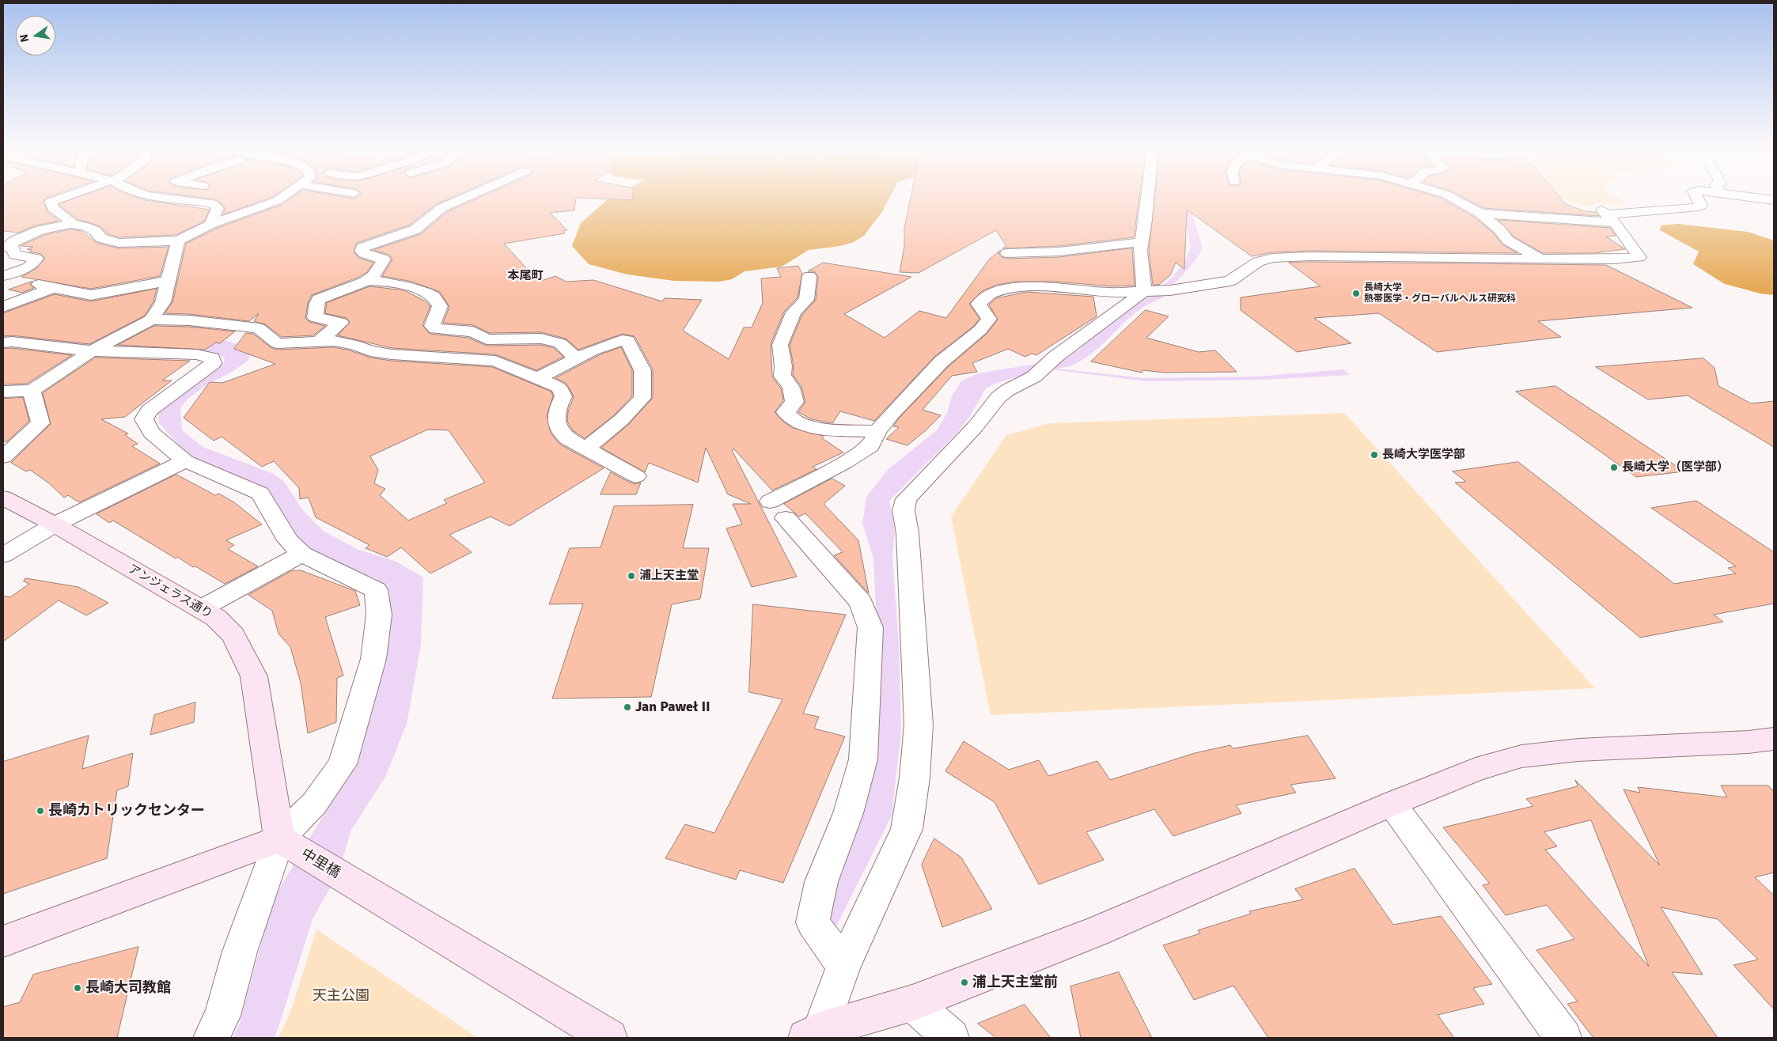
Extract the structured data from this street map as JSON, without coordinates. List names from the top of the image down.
{
  "streets": {
    "street": ["アンジェラス通り", "中里橋"]
  },
  "crossings": [
    ["アンジェラス通り", "中里橋"]
  ],
  "districts": ["本尾町"],
  "parks": ["天主公園"],
  "places": [
    "長崎大学 熱帯医学・グローバルヘルス研究科",
    "長崎大学医学部",
    "長崎大学（医学部）",
    "浦上天主堂",
    "Jan Paweł II",
    "長崎カトリックセンター",
    "浦上天主堂前",
    "長崎大司教館"
  ],
  "north": "left"
}
